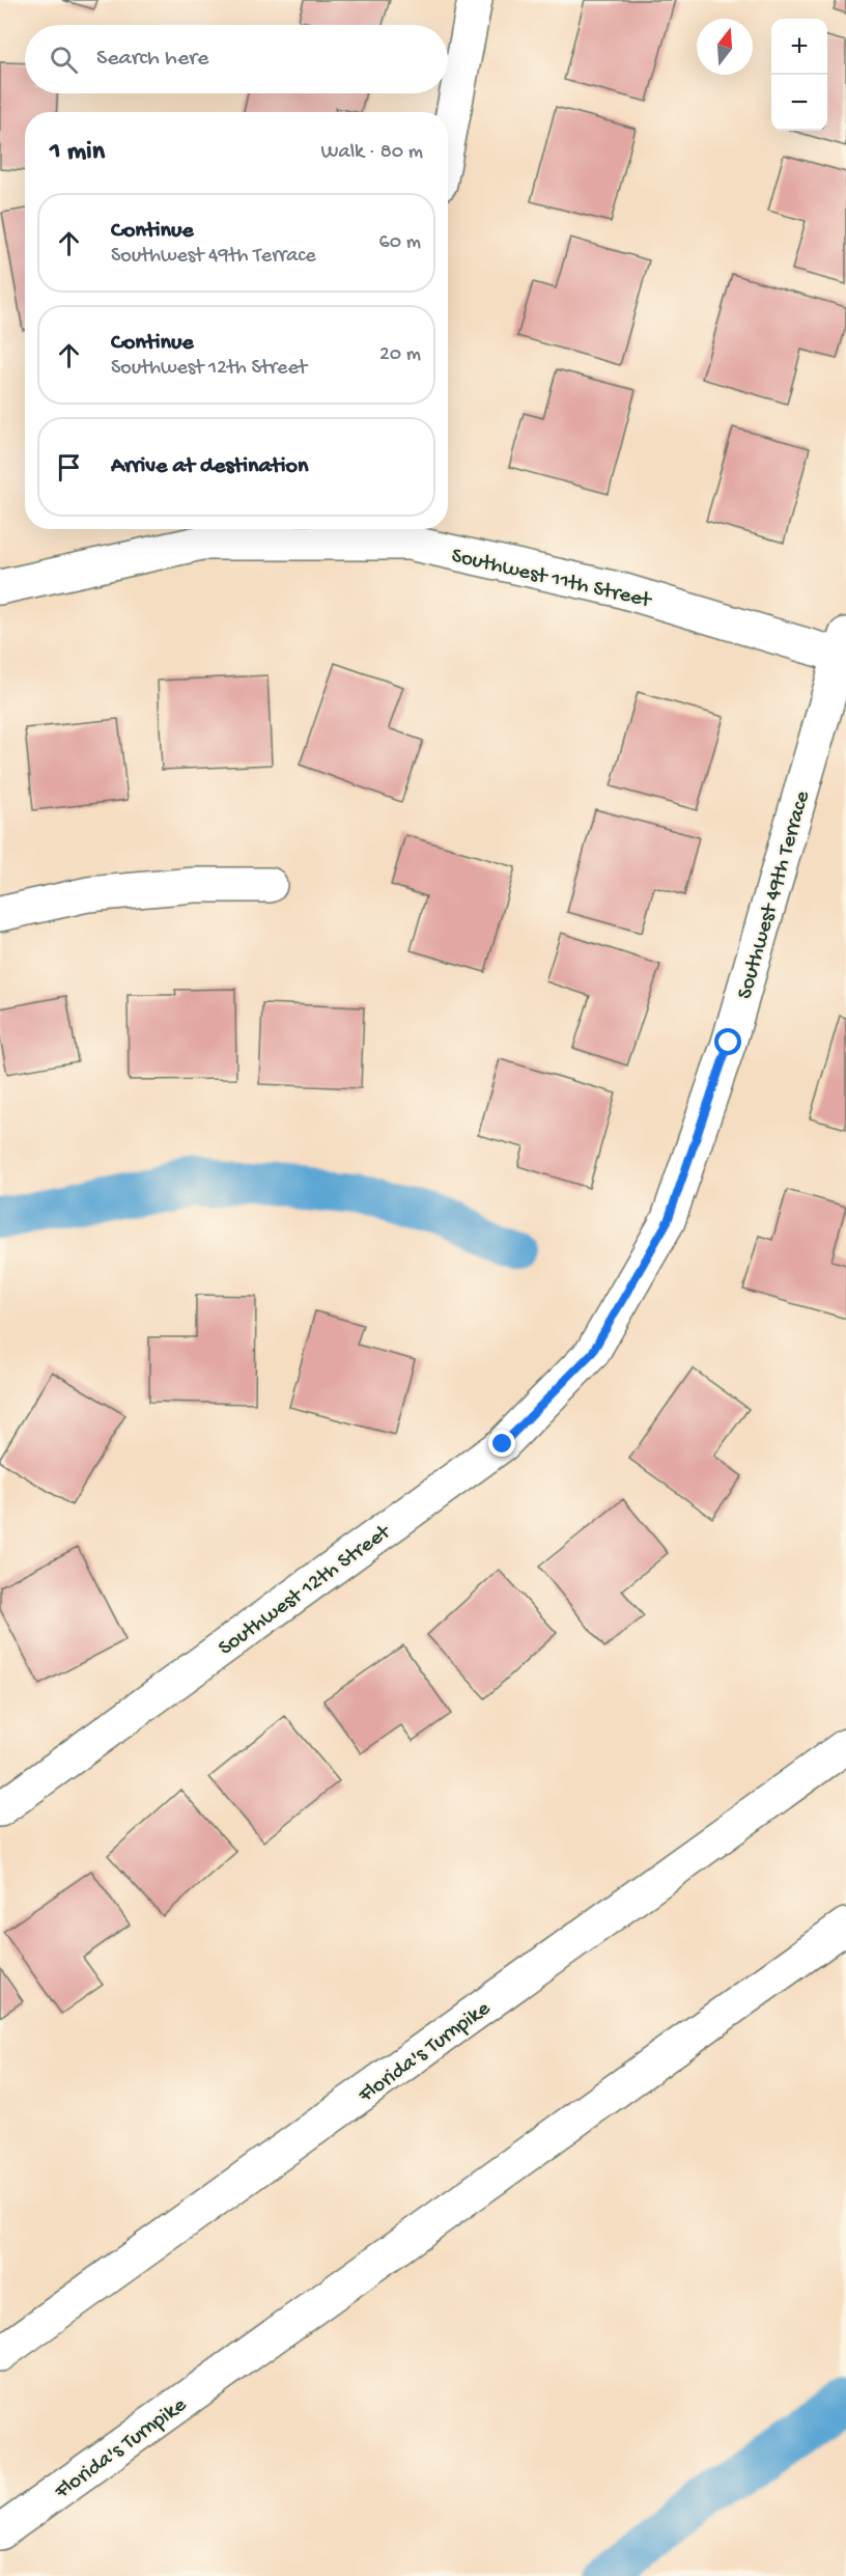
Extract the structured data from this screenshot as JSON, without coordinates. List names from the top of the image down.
{
  "streets": {
    "main road": [
      "Southwest 11th Street",
      "Southwest 49th Terrace",
      "Southwest 12th Street",
      "Florida's Turnpike"
    ]
  },
  "crossings": [
    ["Southwest 11th Street", "Southwest 49th Terrace"],
    ["Southwest 49th Terrace", "Southwest 12th Street"]
  ],
  "north": "top",
  "page": {
    "map_buttons": ["+", "−"],
    "search": "Search here",
    "heading": ["1 min", "Walk · 80 m"],
    "list": [
      ["Continue", "Southwest 49th Terrace", "60 m"],
      ["Continue", "Southwest 12th Street", "20 m"],
      "Arrive at destination"
    ]
  }
}
